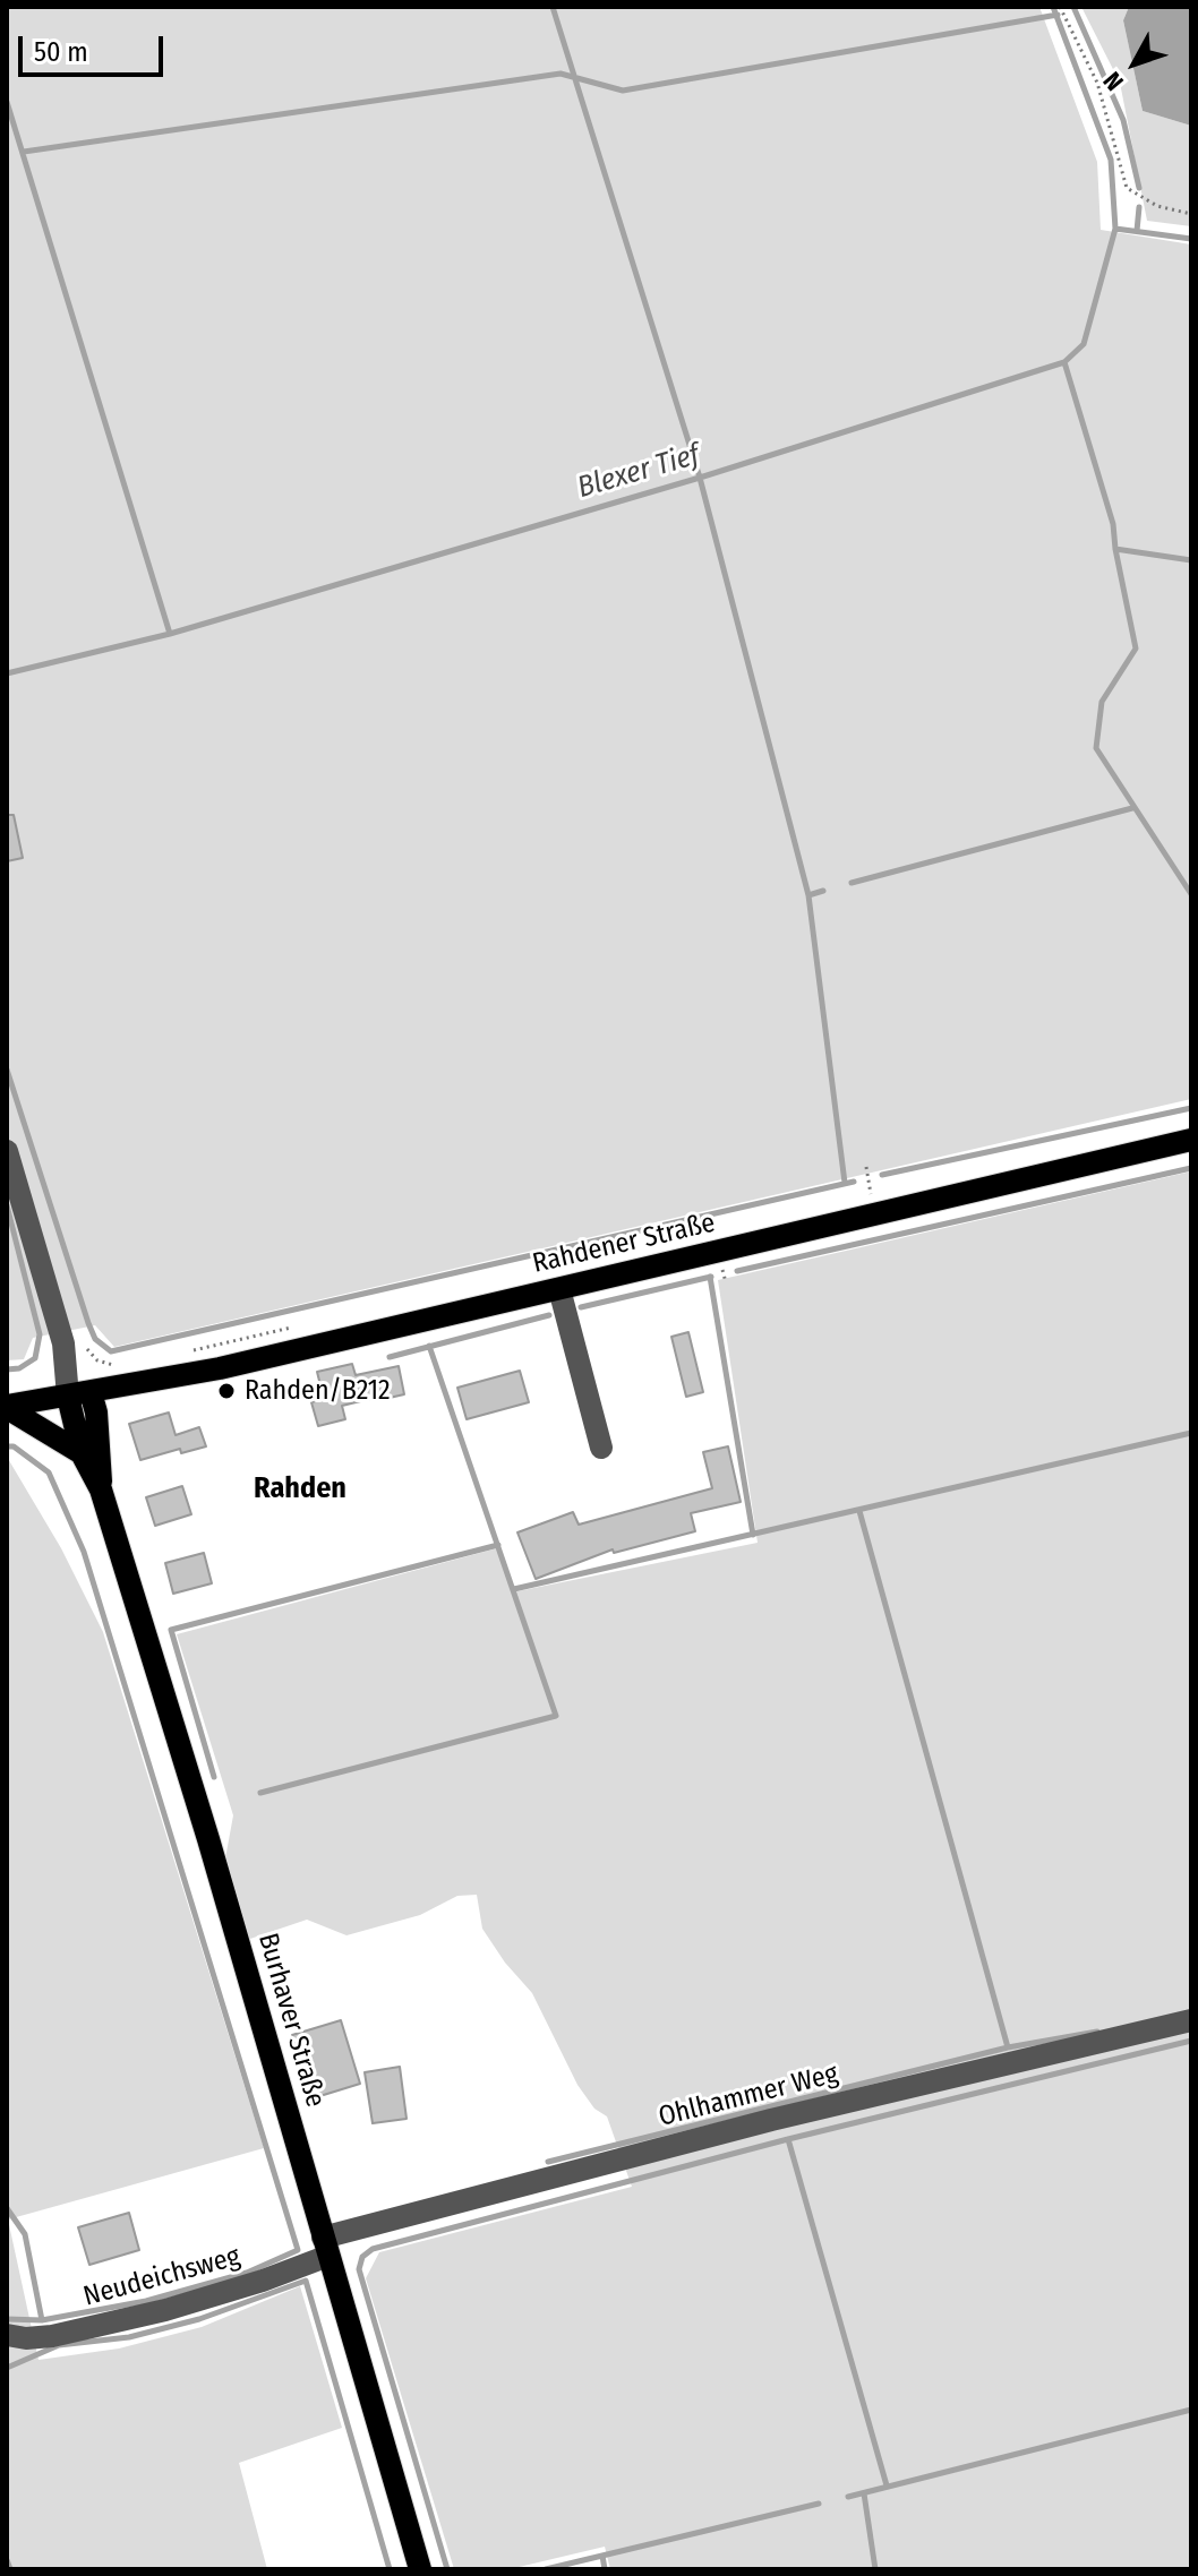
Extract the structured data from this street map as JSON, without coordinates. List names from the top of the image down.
{
  "streets": {
    "main road": ["Rahdener Straße", "Burhaver Straße"],
    "street": ["Ohlhammer Weg", "Neudeichsweg"]
  },
  "crossings": [
    ["Rahdener Straße", "Burhaver Straße"],
    ["Burhaver Straße", "Ohlhammer Weg"],
    ["Burhaver Straße", "Neudeichsweg"],
    ["Ohlhammer Weg", "Neudeichsweg"]
  ],
  "districts": ["Rahden"],
  "water": ["Blexer Tief"],
  "places": ["Rahden/B212"],
  "scale_bar": "50 m",
  "north": "bottom left"
}
